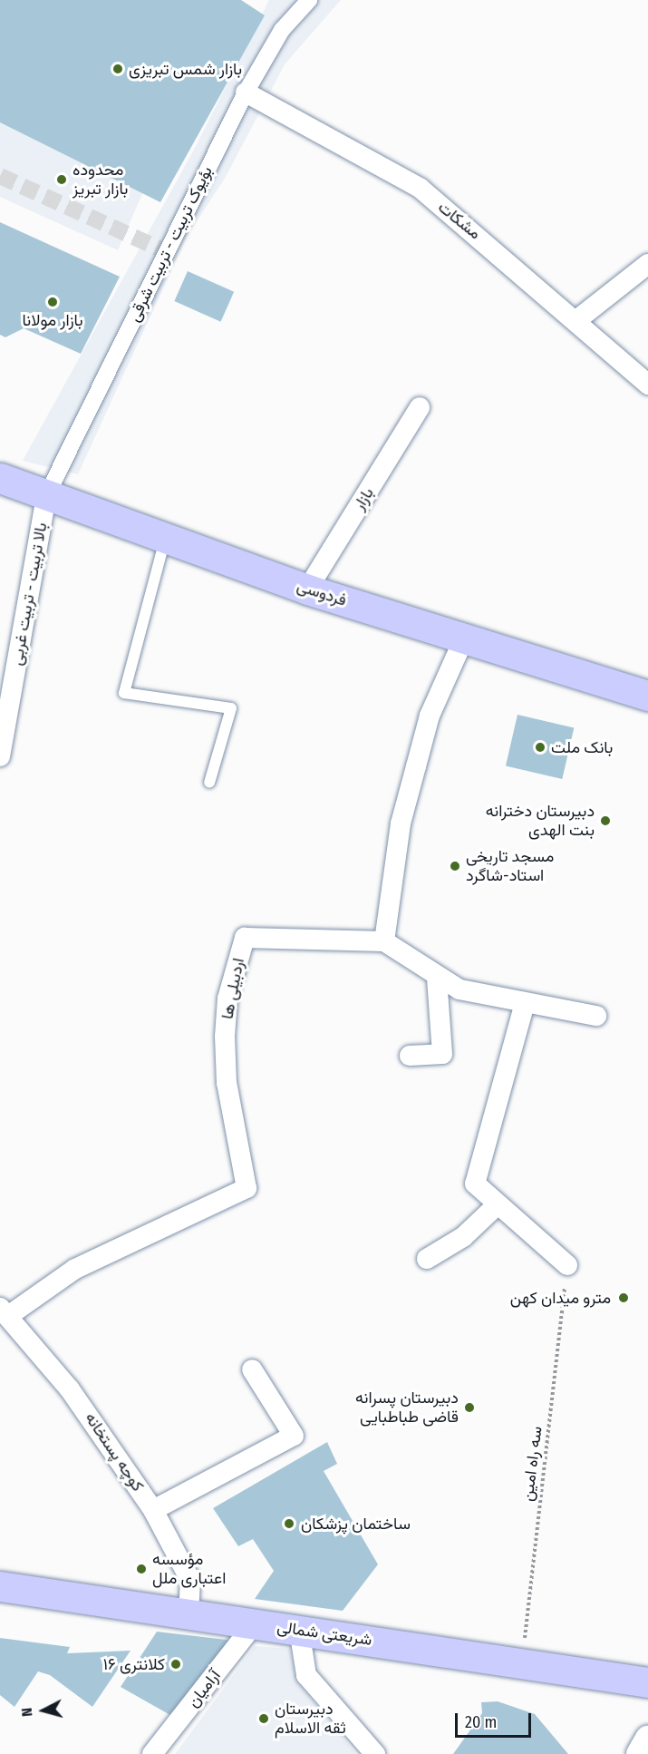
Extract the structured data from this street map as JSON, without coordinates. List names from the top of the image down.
{
  "streets": {
    "main road": ["فردوسی", "شریعتی شمالی"],
    "street": [
      "مشکات",
      "بؤیوک تربیت - تربیت شرقی",
      "بازار",
      "بالا تربیت - تربیت غربی",
      "اردبیلی ها",
      "کوچه پستخانه",
      "آرامیان"
    ],
    "path": ["سه راه امین"]
  },
  "crossings": [
    ["مشکات", "بؤیوک تربیت - تربیت شرقی"],
    ["بؤیوک تربیت - تربیت شرقی", "فردوسی"],
    ["بؤیوک تربیت - تربیت شرقی", "بالا تربیت - تربیت غربی"],
    ["بازار", "فردوسی"],
    ["فردوسی", "بالا تربیت - تربیت غربی"],
    ["اردبیلی ها", "کوچه پستخانه"],
    ["کوچه پستخانه", "شریعتی شمالی"],
    ["سه راه امین", "شریعتی شمالی"],
    ["شریعتی شمالی", "آرامیان"]
  ],
  "places": [
    "بازار شمس تبریزی",
    "محدوده بازار تبریز",
    "بازار مولانا",
    "بانک ملت",
    "دبیرستان دخترانه بنت الهدی",
    "مسجد تاریخی استاد-شاگرد",
    "مترو میدان کهن",
    "دبیرستان پسرانه قاضی طباطبایی",
    "ساختمان پزشکان",
    "مؤسسه اعتباری ملل",
    "کلانتری ۱۶",
    "دبیرستان ثقه الاسلام"
  ],
  "scale_bar": "20 m",
  "north": "left"
}
